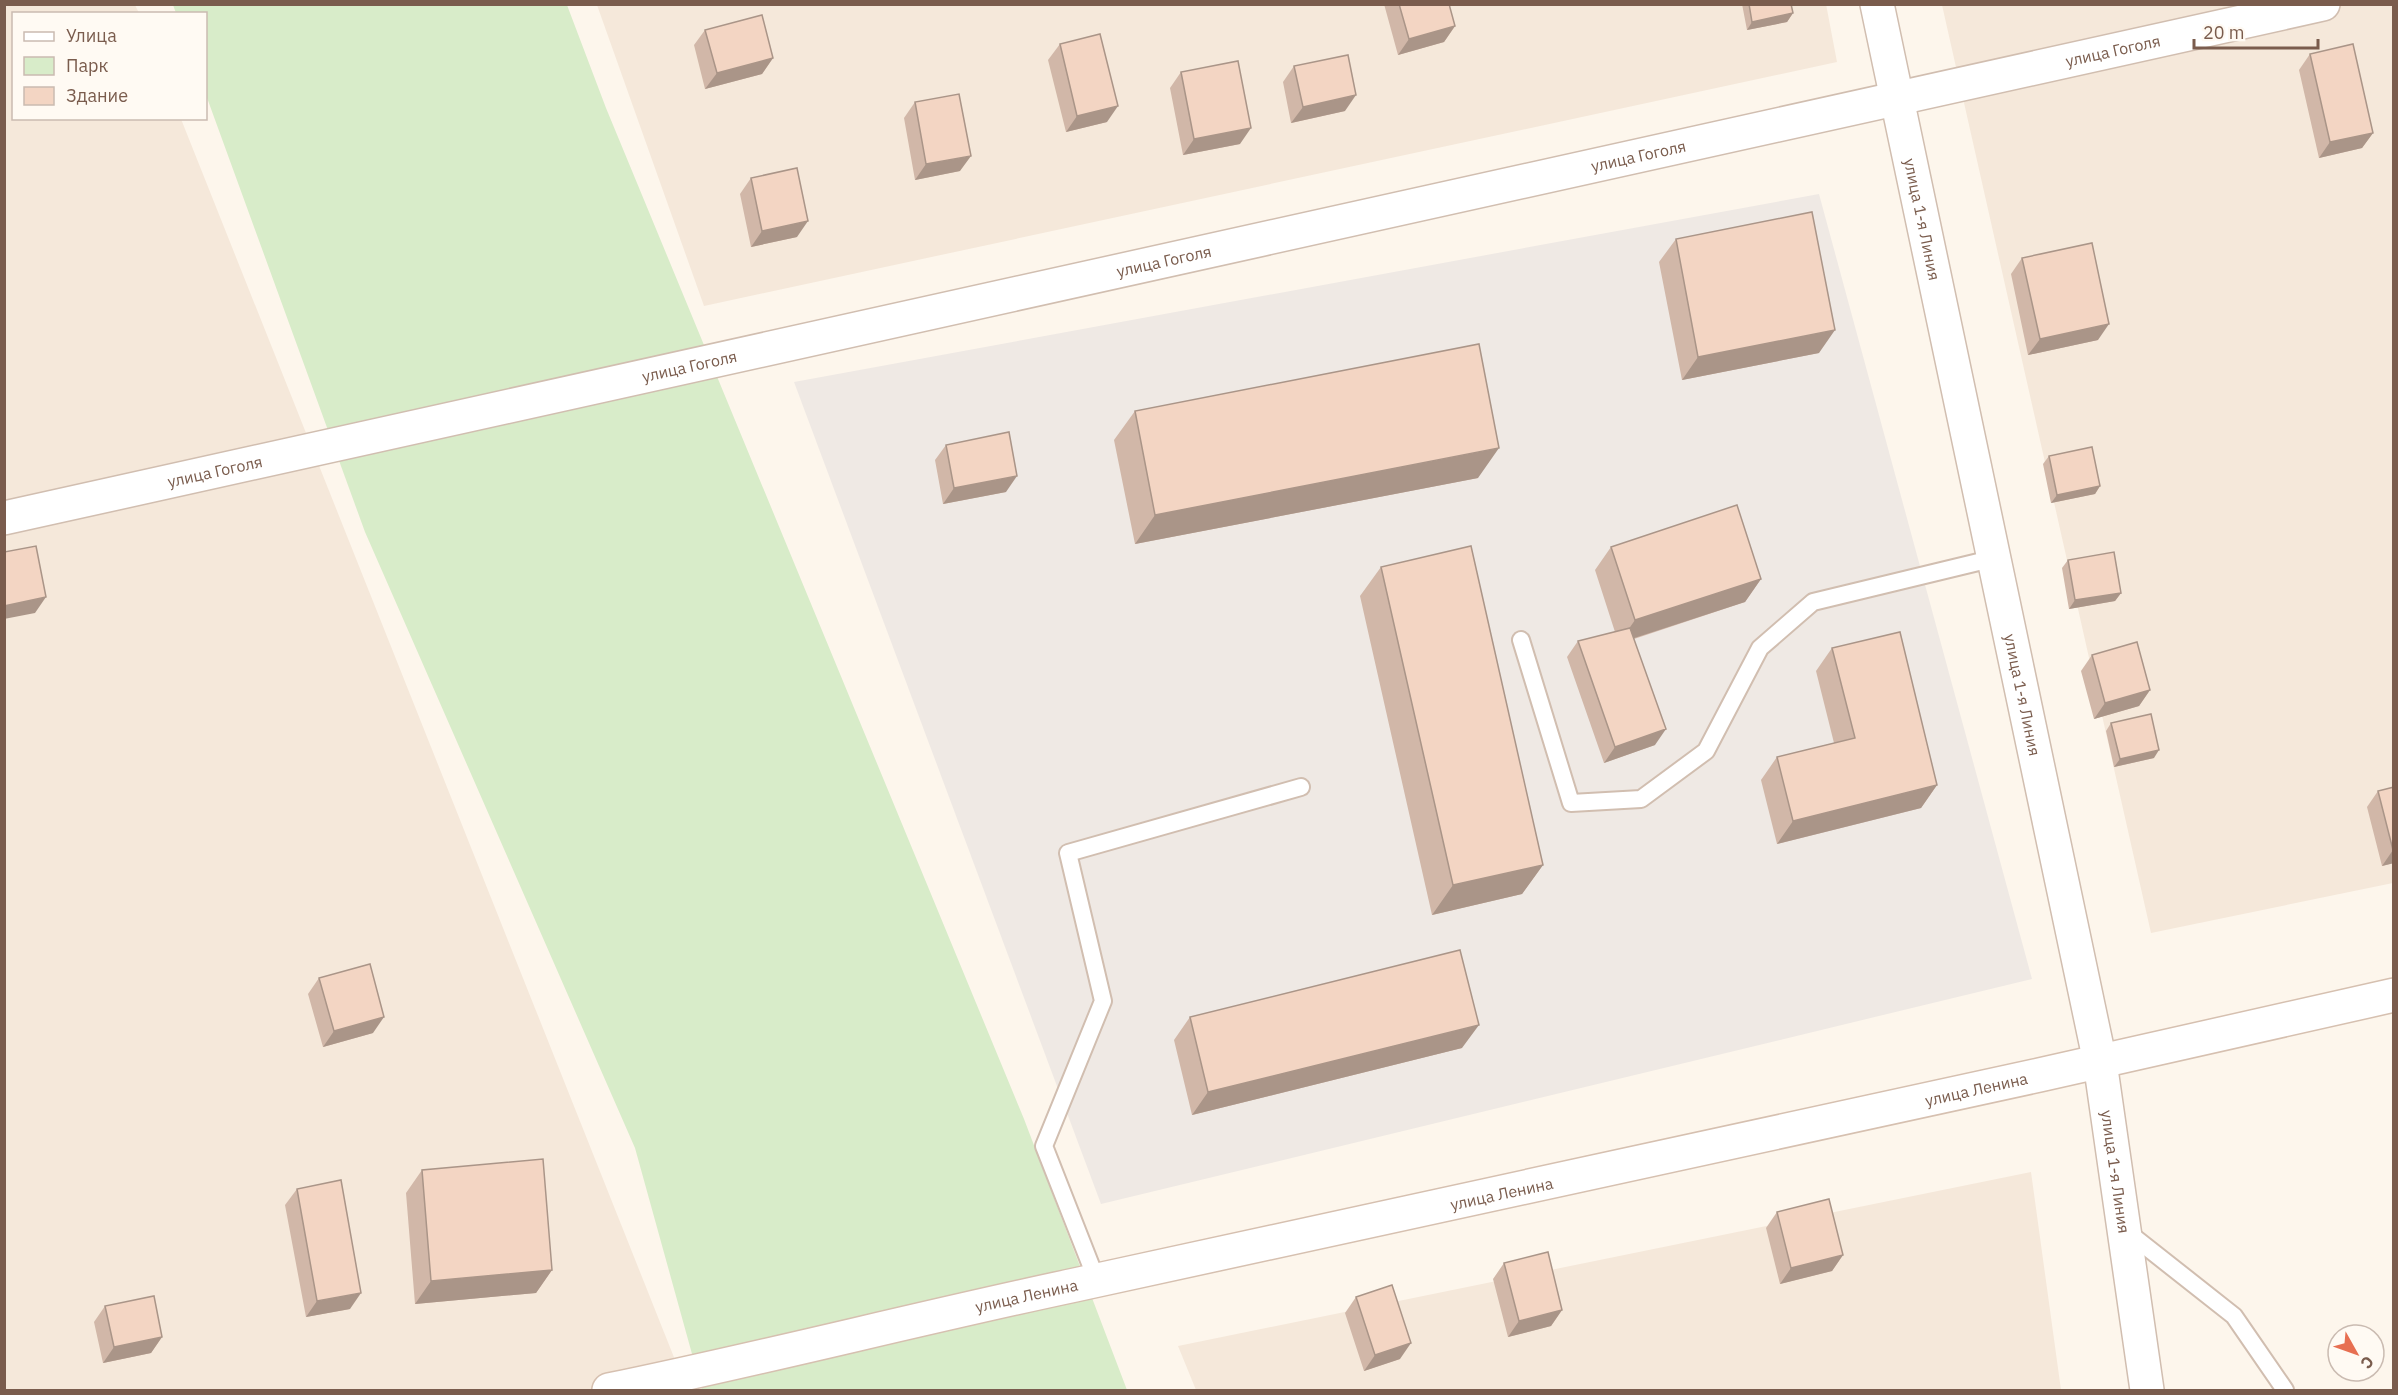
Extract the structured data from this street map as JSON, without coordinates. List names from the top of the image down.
{
  "streets": {
    "street": ["улица Гоголя", "улица 1-я Линия", "улица Ленина"]
  },
  "crossings": [
    ["улица Гоголя", "улица 1-я Линия"],
    ["улица 1-я Линия", "улица Ленина"]
  ],
  "legend": ["Улица", "Парк", "Здание"],
  "scale_bar": "20 m",
  "north": "bottom right"
}
